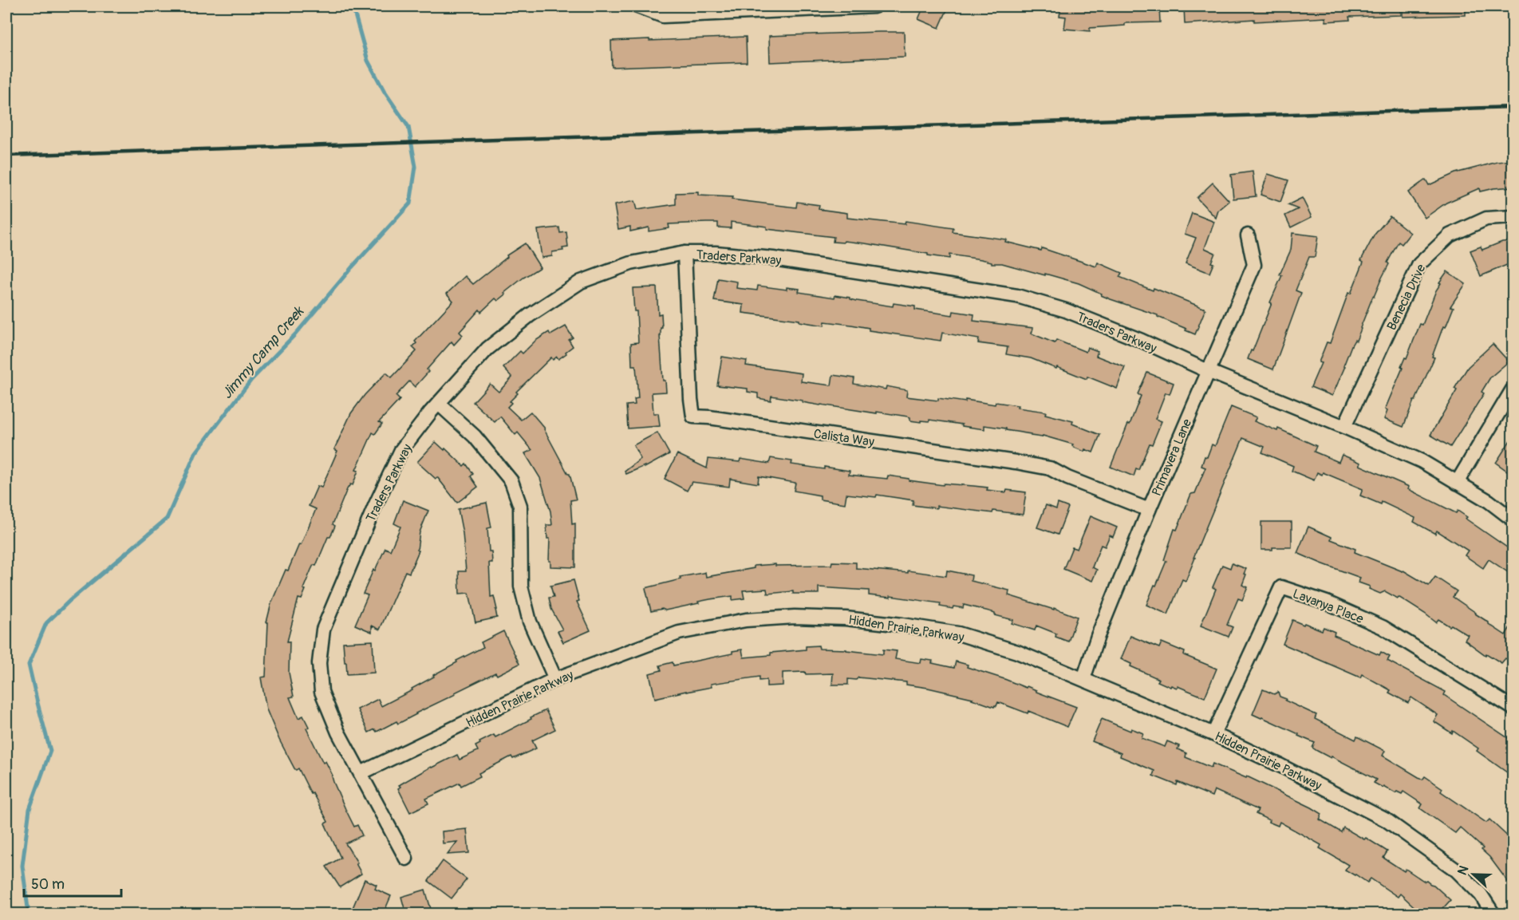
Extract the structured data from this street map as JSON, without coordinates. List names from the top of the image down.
{
  "streets": {
    "street": [
      "Traders Parkway",
      "Benecia Drive",
      "Calista Way",
      "Primavera Lane",
      "Lavanya Place",
      "Hidden Prairie Parkway"
    ]
  },
  "crossings": [
    ["Traders Parkway", "Benecia Drive"],
    ["Traders Parkway", "Calista Way"],
    ["Traders Parkway", "Primavera Lane"],
    ["Traders Parkway", "Hidden Prairie Parkway"],
    ["Calista Way", "Primavera Lane"],
    ["Primavera Lane", "Hidden Prairie Parkway"],
    ["Lavanya Place", "Hidden Prairie Parkway"]
  ],
  "water": ["Jimmy Camp Creek"],
  "scale_bar": "50 m",
  "north": "left"
}
